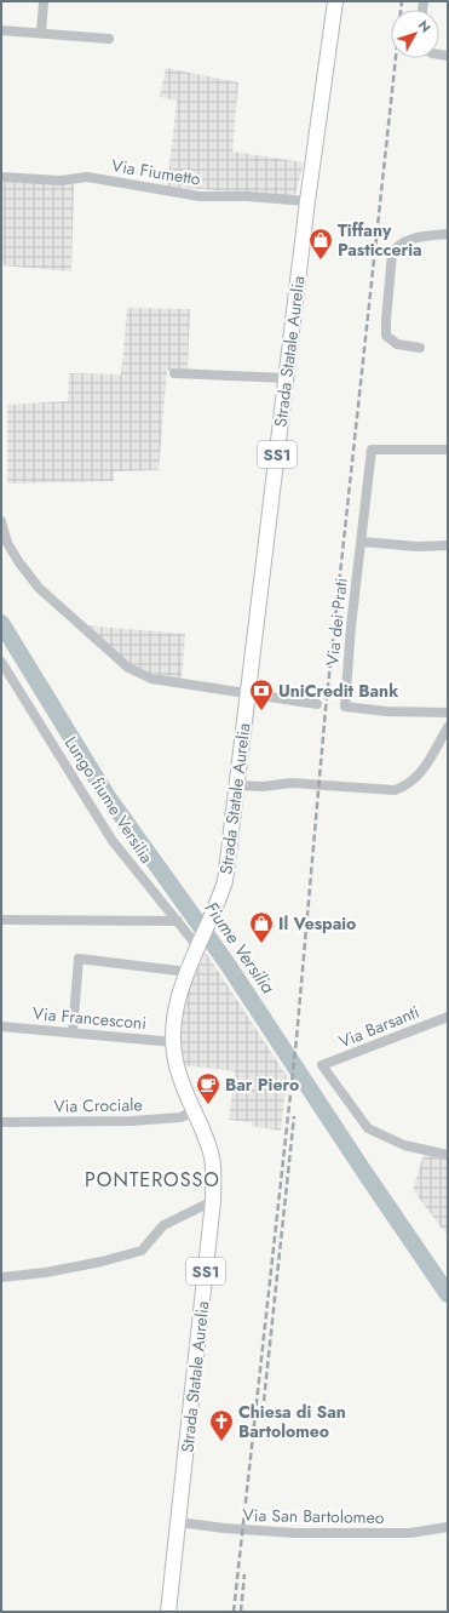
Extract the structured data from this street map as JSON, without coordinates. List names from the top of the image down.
{
  "streets": {
    "main road": ["Strada Statale Aurelia", "SS1"],
    "street": [
      "Via Fiumetto",
      "Via dei Prati",
      "Lungo fiume Versilia",
      "Via Francesconi",
      "Via Barsanti",
      "Via Crociale",
      "Via San Bartolomeo"
    ]
  },
  "crossings": [
    ["Via Fiumetto", "Strada Statale Aurelia"],
    ["Strada Statale Aurelia", "Lungo fiume Versilia"],
    ["Strada Statale Aurelia", "Via Francesconi"],
    ["Strada Statale Aurelia", "Via Crociale"],
    ["Strada Statale Aurelia", "Via San Bartolomeo"]
  ],
  "districts": ["PONTEROSSO"],
  "water": ["Fiume Versilia"],
  "places": {
    "shop": ["Tiffany Pasticceria", "Il Vespaio"],
    "bank": ["UniCredit Bank"],
    "cafe": ["Bar Piero"],
    "church": ["Chiesa di San Bartolomeo"]
  },
  "north": "top right"
}
